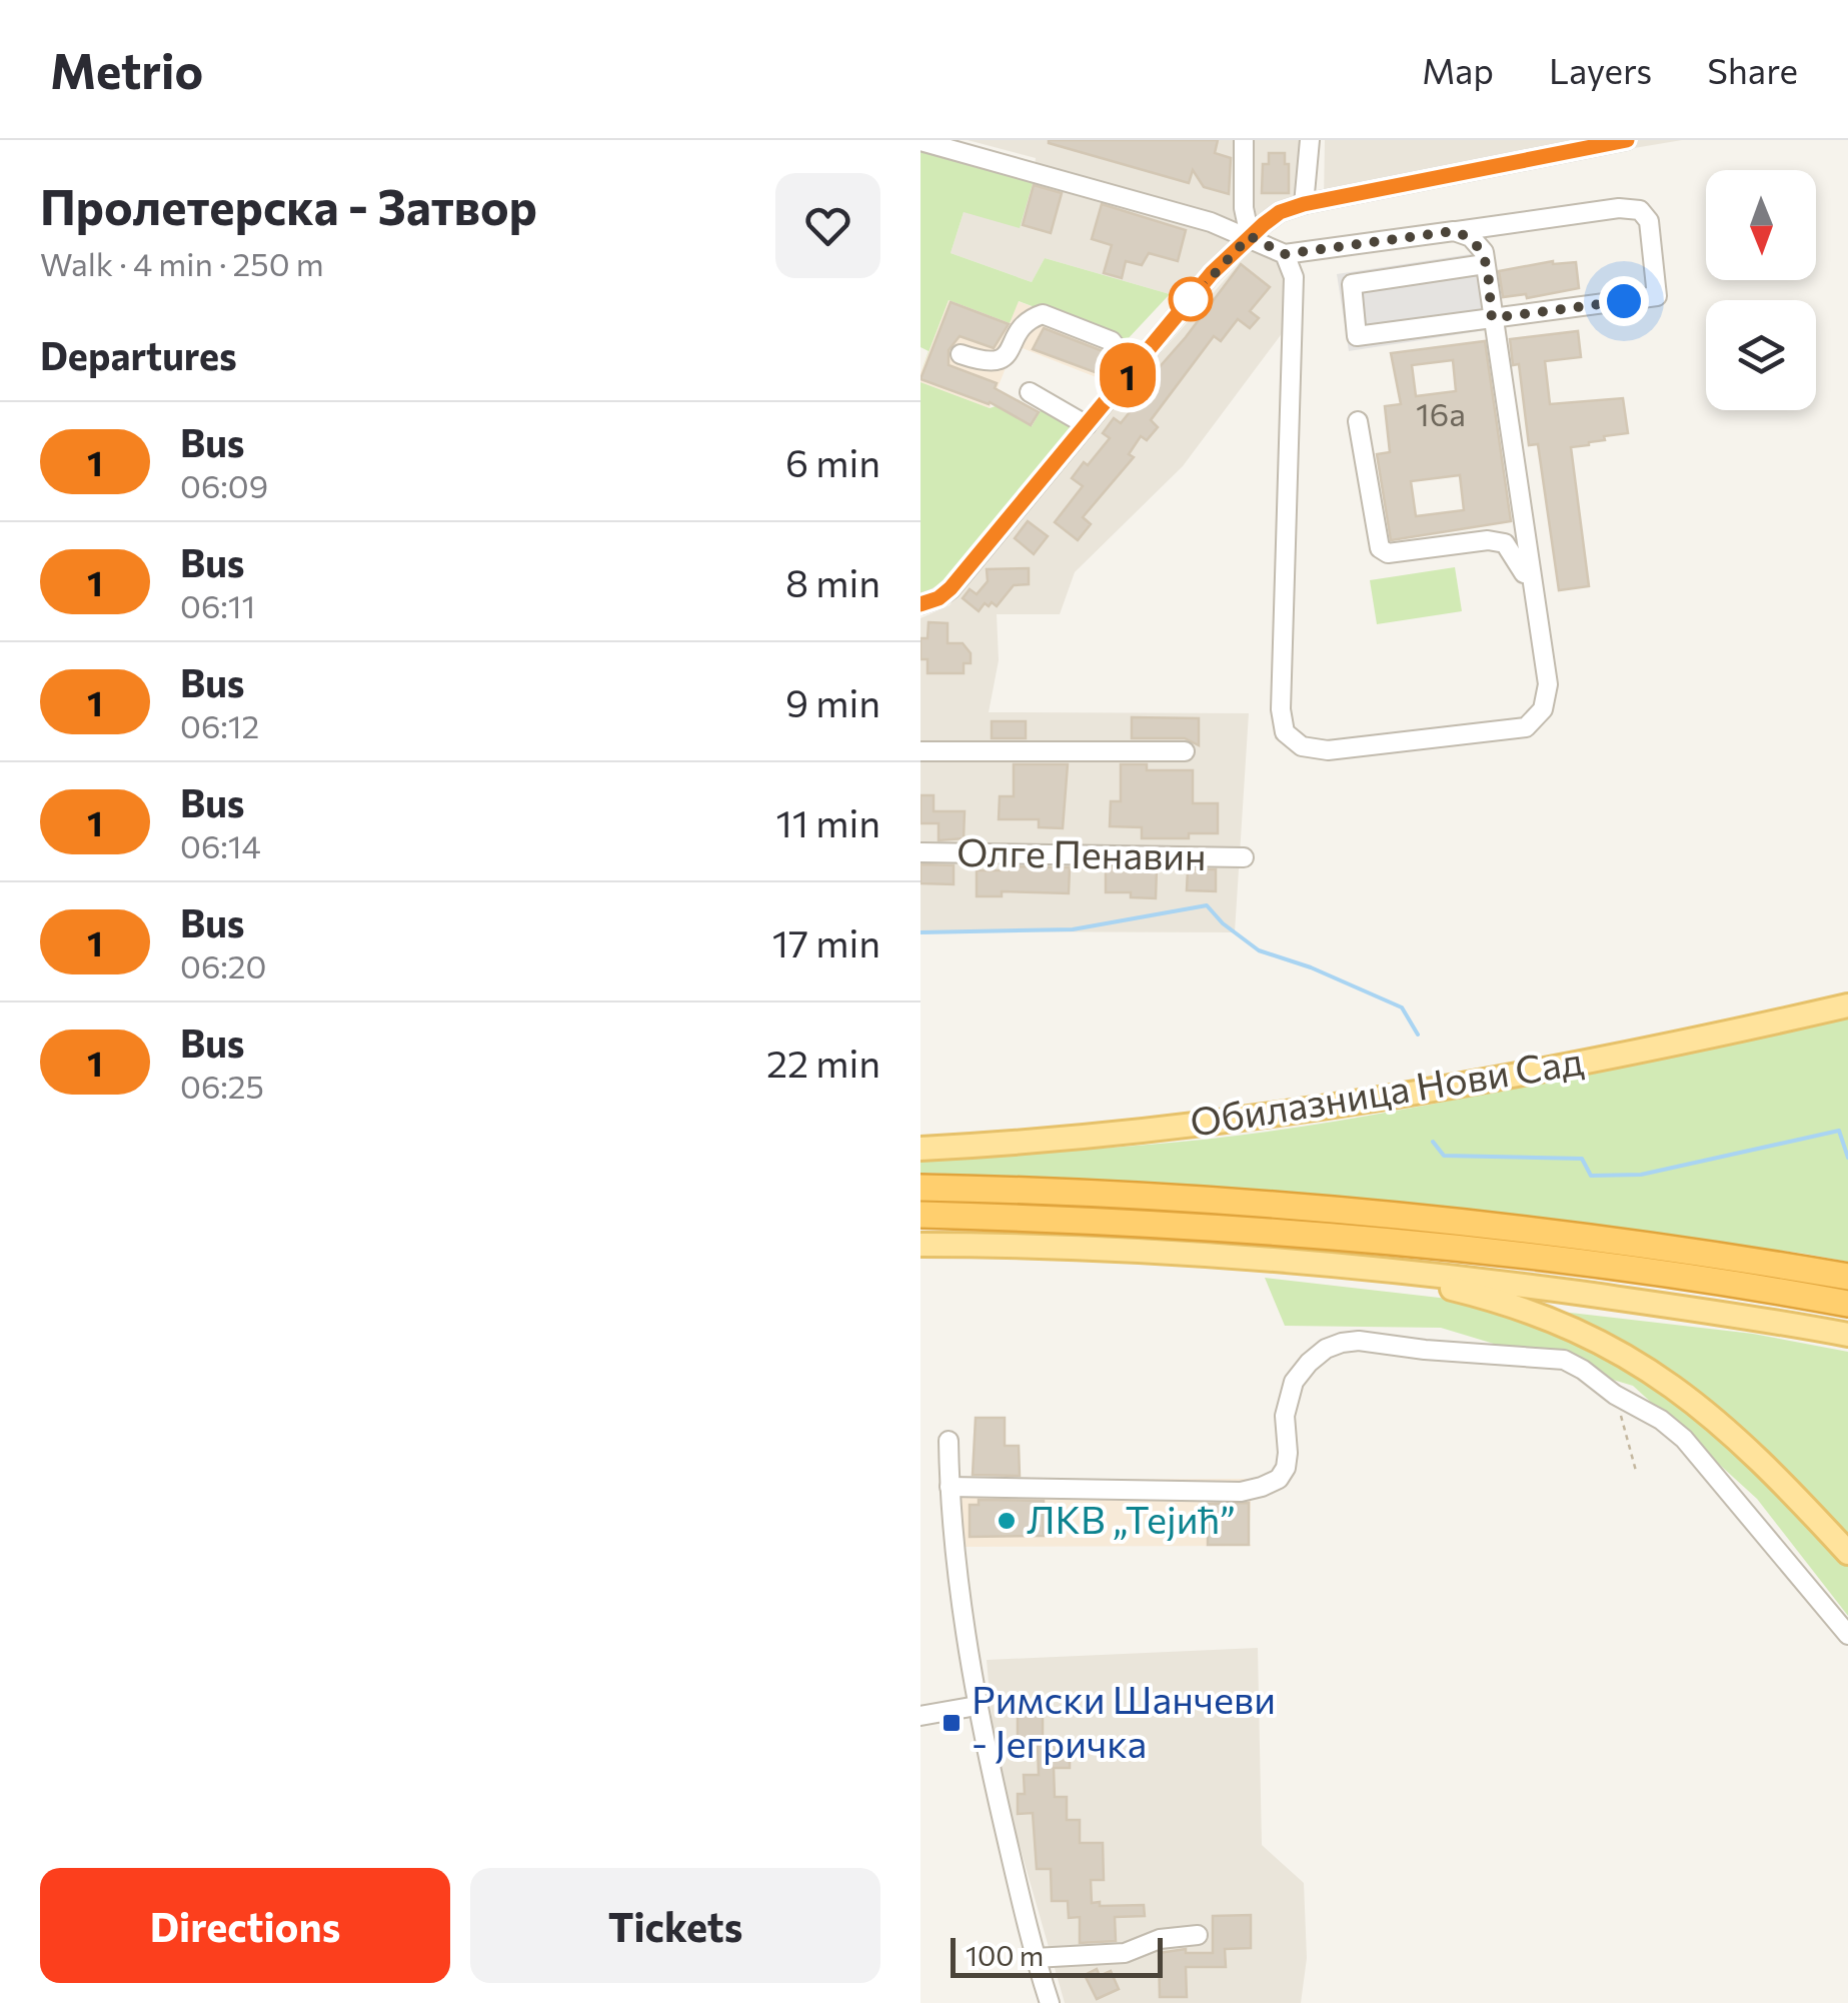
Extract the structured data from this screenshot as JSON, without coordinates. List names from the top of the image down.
{
  "streets": {
    "main road": ["Обилазница Нови Сад"],
    "street": ["Олге Пенавин"]
  },
  "places": {
    "other": ["ЛКВ „Тејић”"],
    "transit": ["Римски Шанчеви - Јегричка"]
  },
  "lines": ["bus line 1"],
  "house_numbers": ["16a"],
  "scale_bar": "100 m",
  "north": "bottom",
  "page": {
    "header": "Metrio",
    "nav": ["Map", "Layers", "Share"],
    "heading": [
      ["Пролетерска - Затвор", "Walk · 4 min · 250 m"],
      "Departures"
    ],
    "on_map": "1",
    "list": [
      {
        "mark": "1",
        "name": "Bus",
        "note": "06:09",
        "value": "6 min"
      },
      {
        "mark": "1",
        "name": "Bus",
        "note": "06:11",
        "value": "8 min"
      },
      {
        "mark": "1",
        "name": "Bus",
        "note": "06:12",
        "value": "9 min"
      },
      {
        "mark": "1",
        "name": "Bus",
        "note": "06:14",
        "value": "11 min"
      },
      {
        "mark": "1",
        "name": "Bus",
        "note": "06:20",
        "value": "17 min"
      },
      {
        "mark": "1",
        "name": "Bus",
        "note": "06:25",
        "value": "22 min"
      }
    ],
    "buttons": ["Directions", "Tickets"],
    "scale": "100 m"
  }
}
